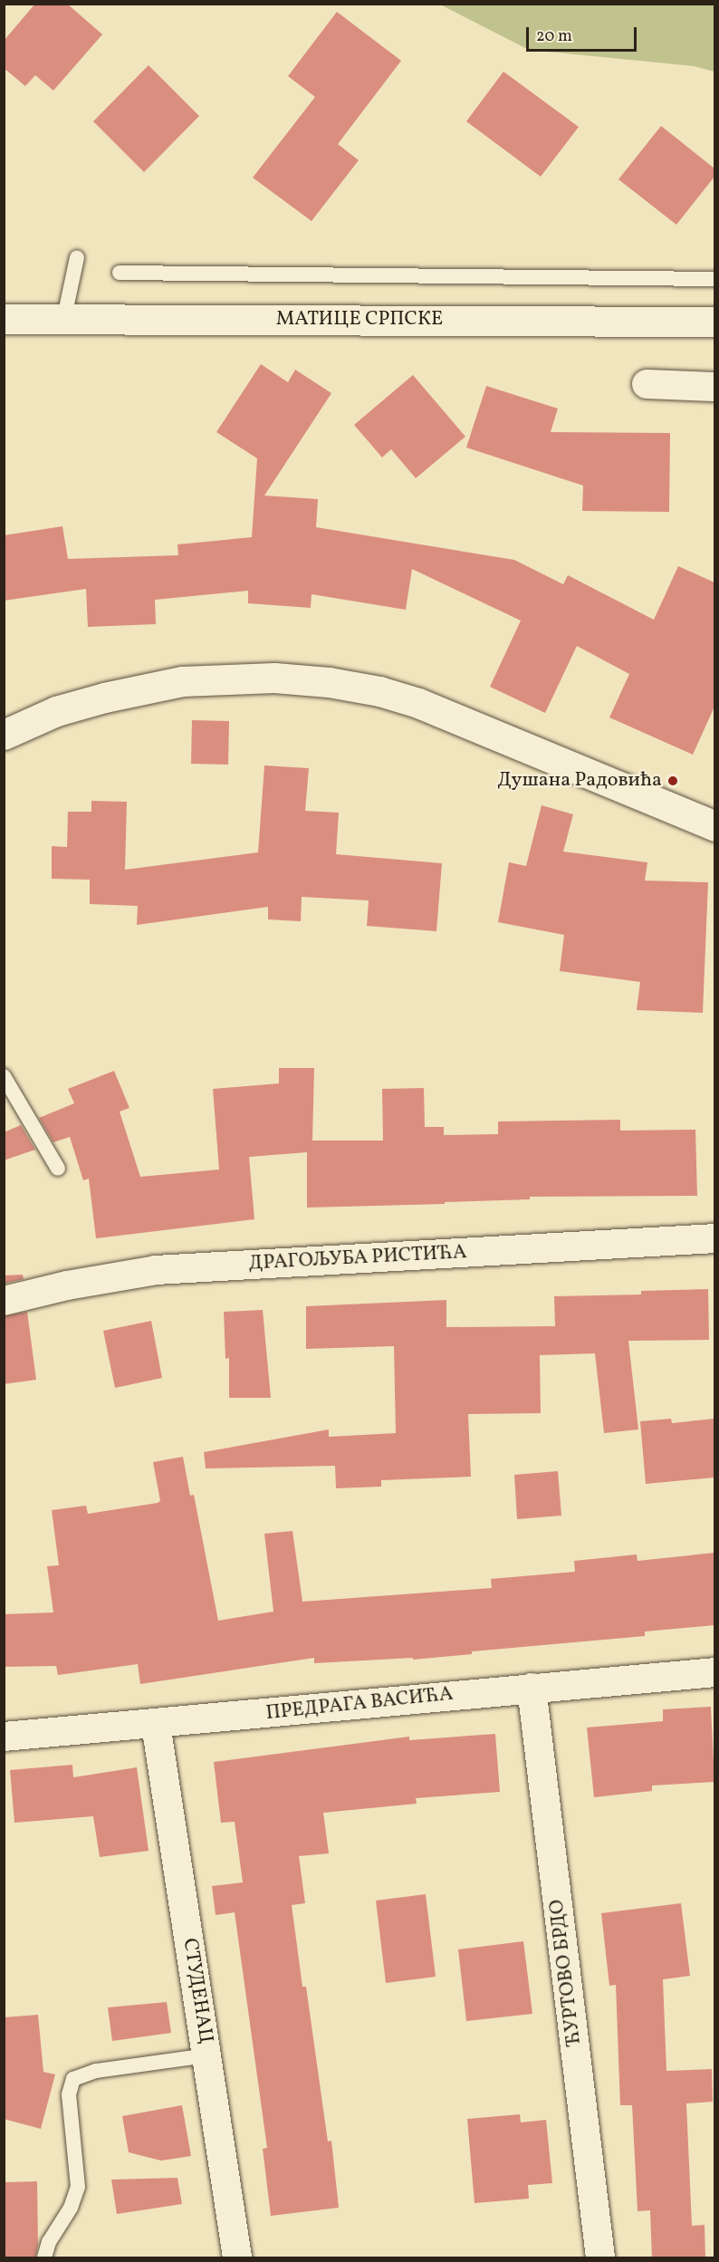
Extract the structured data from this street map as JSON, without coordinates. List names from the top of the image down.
{
  "streets": {
    "main road": ["МАТИЦЕ СРПСКЕ"],
    "street": [
      "ДРАГОЉУБА РИСТИЋА",
      "ПРЕДРАГА ВАСИЋА",
      "ЋУРТОВО БРДО",
      "СТУДЕНАЦ"
    ]
  },
  "crossings": [
    ["ПРЕДРАГА ВАСИЋА", "ЋУРТОВО БРДО"],
    ["ПРЕДРАГА ВАСИЋА", "СТУДЕНАЦ"]
  ],
  "places": ["Душана Радовића"],
  "scale_bar": "20 m"
}
